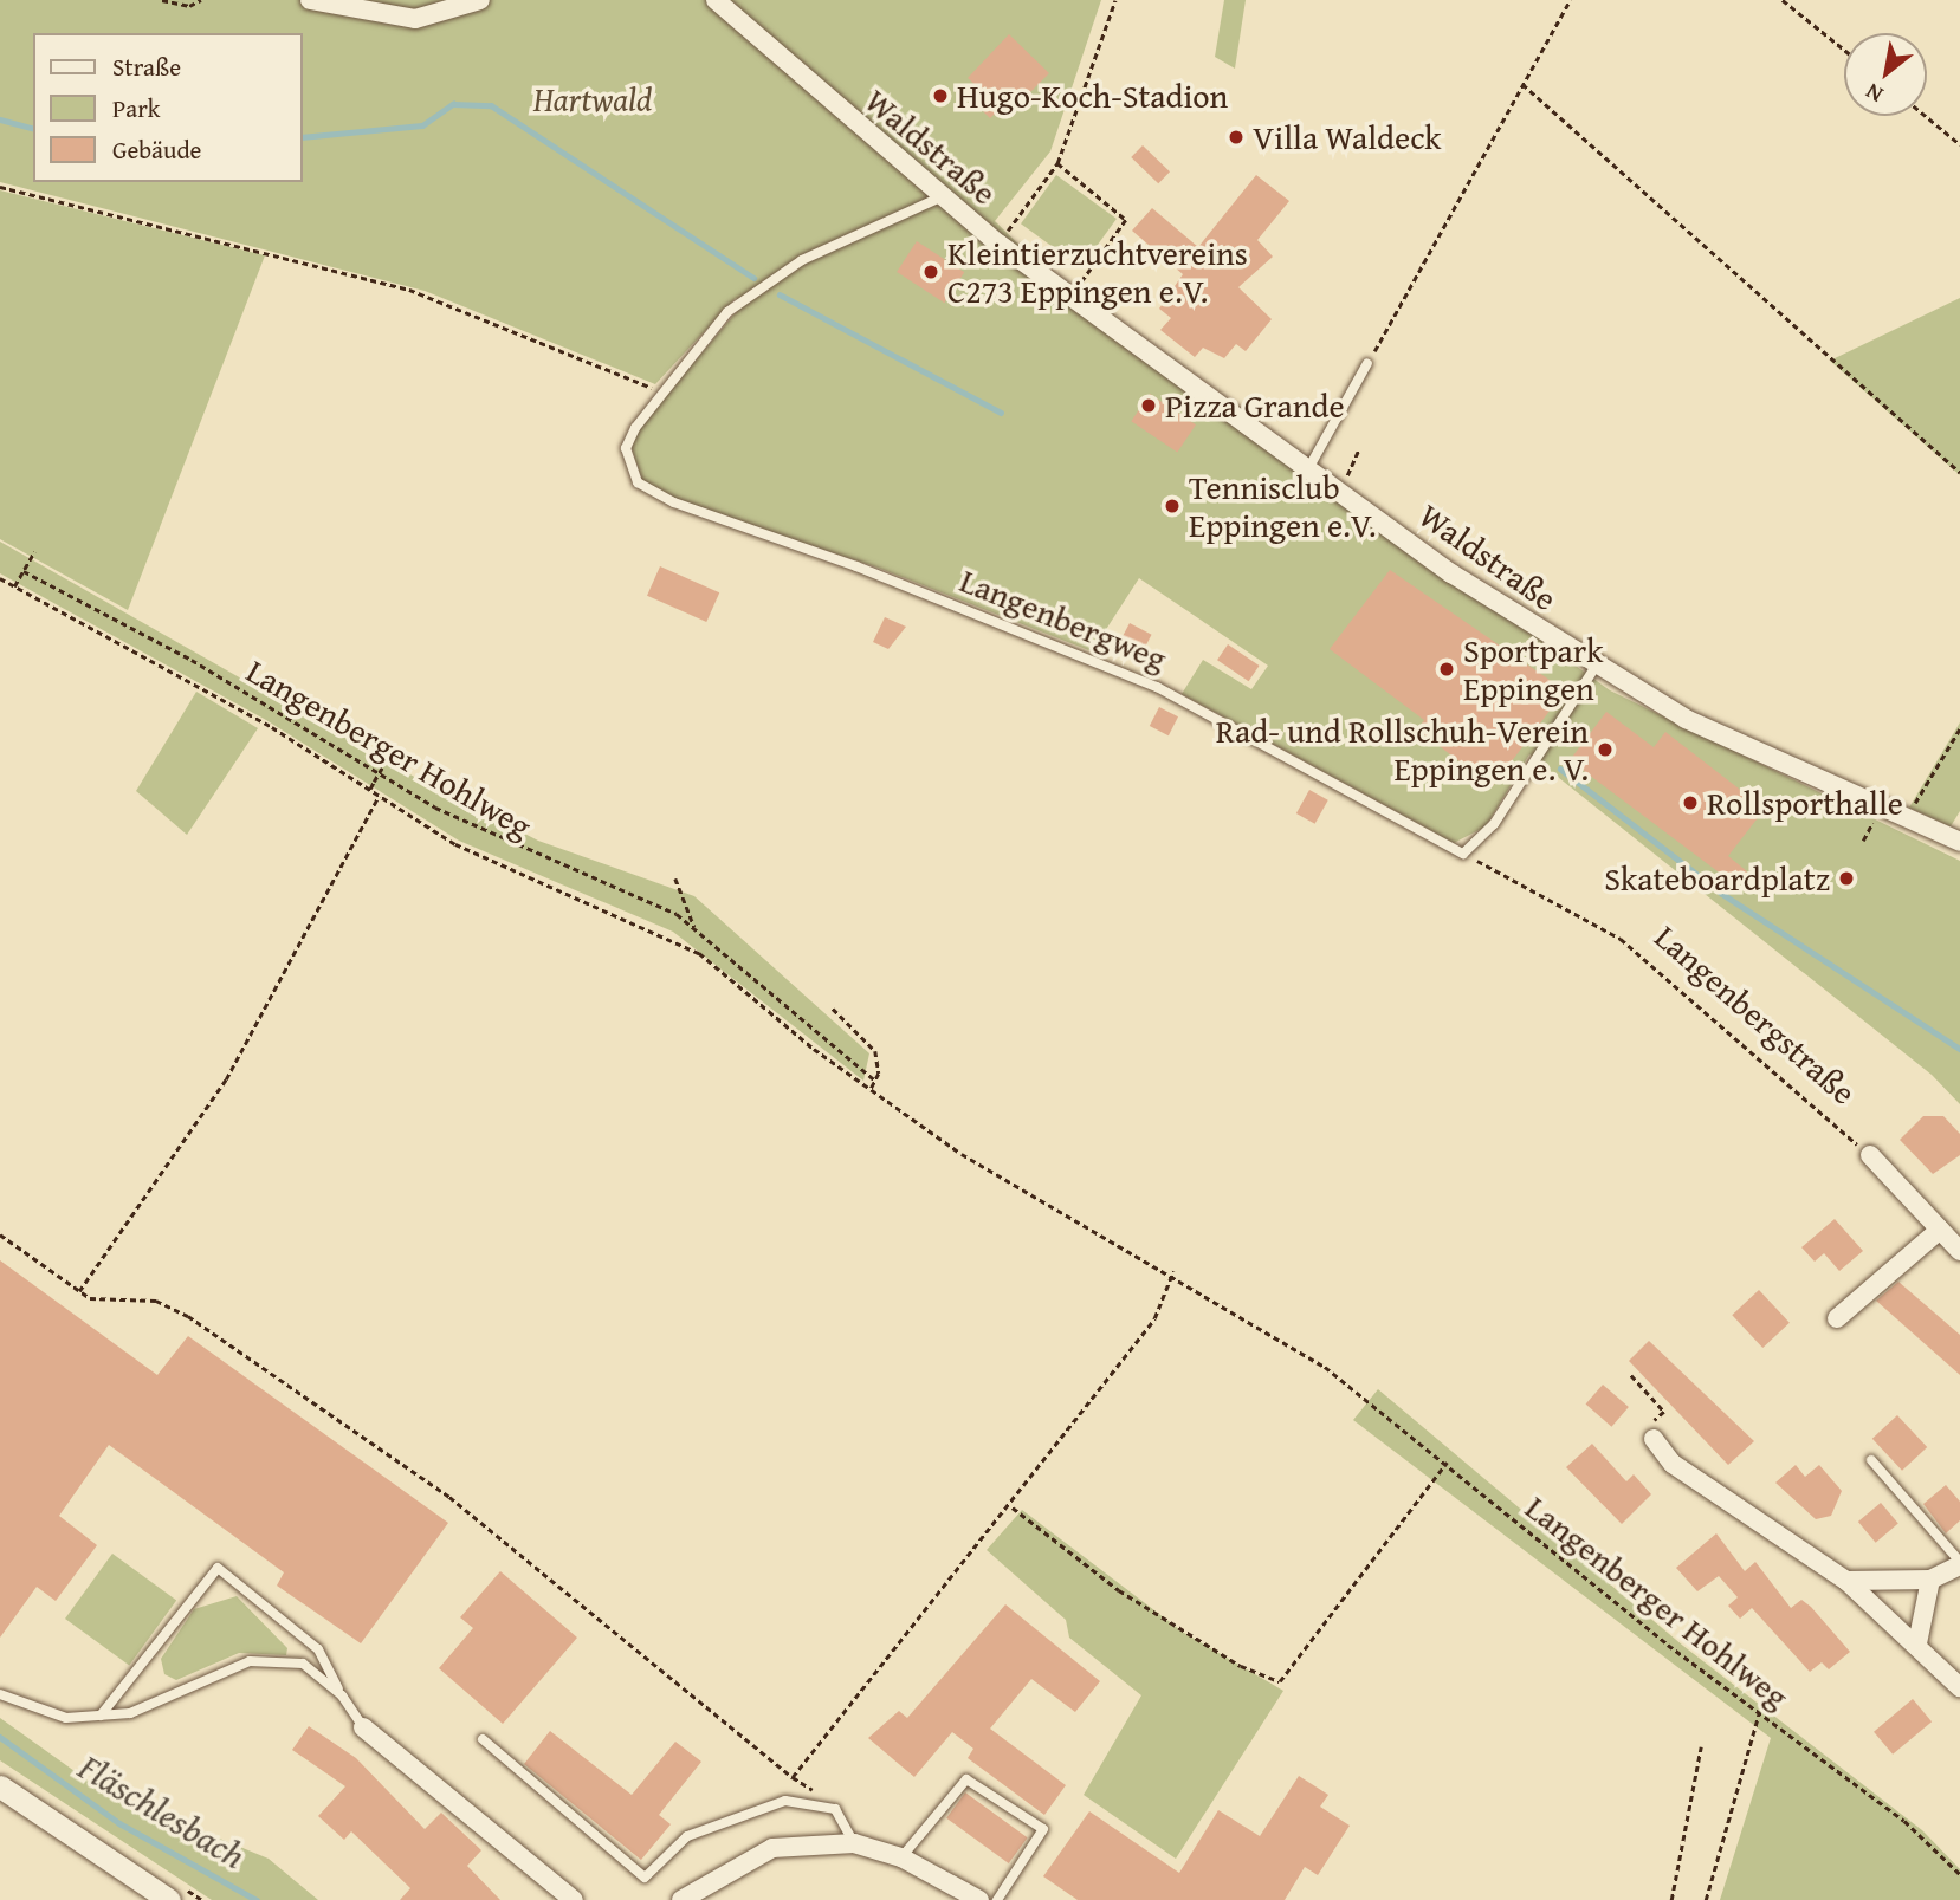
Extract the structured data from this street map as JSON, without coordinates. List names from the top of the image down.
{
  "streets": {
    "street": ["Waldstraße"],
    "lane": ["Langenbergweg"],
    "path": ["Langenberger Hohlweg", "Langenbergstraße"]
  },
  "crossings": [
    ["Waldstraße", "Langenbergweg"],
    ["Langenbergweg", "Langenbergstraße"]
  ],
  "water": ["Fläschlesbach"],
  "parks": ["Hartwald"],
  "places": [
    "Hugo-Koch-Stadion",
    "Villa Waldeck",
    "Kleintierzuchtvereins C273 Eppingen e.V.",
    "Pizza Grande",
    "Tennisclub Eppingen e.V.",
    "Sportpark Eppingen",
    "Rad- und Rollschuh-Verein Eppingen e. V.",
    "Rollsporthalle",
    "Skateboardplatz"
  ],
  "legend": ["Straße", "Park", "Gebäude"],
  "north": "bottom left"
}
